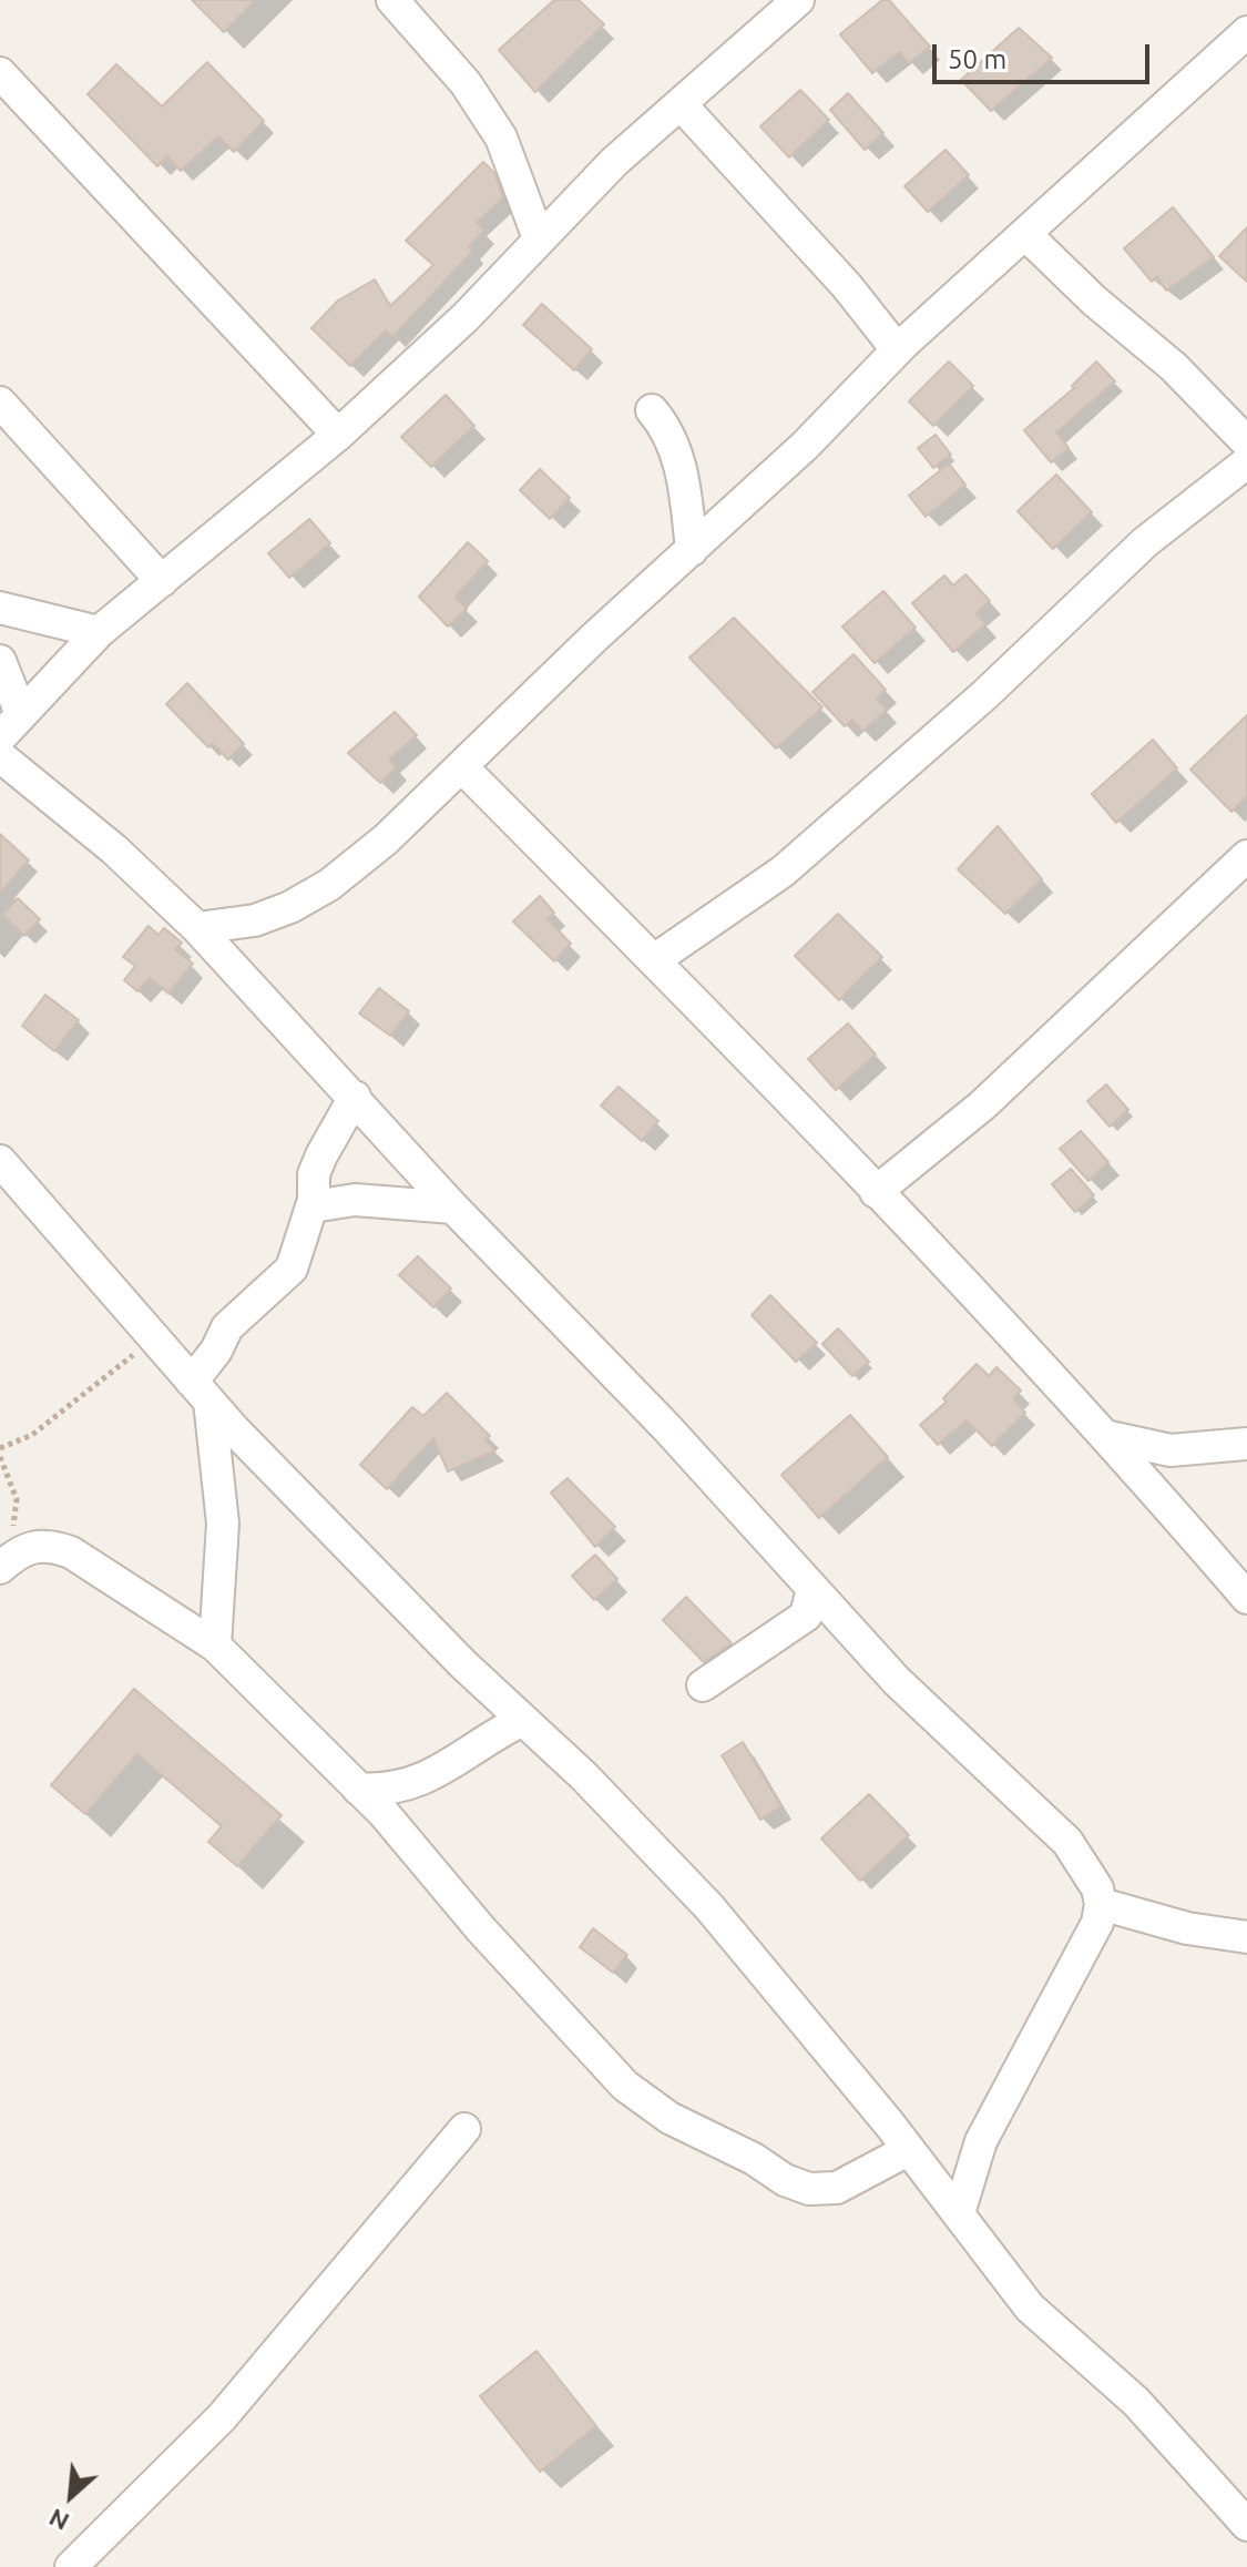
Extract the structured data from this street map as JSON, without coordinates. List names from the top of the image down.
{
  "scale_bar": "50 m",
  "north": "bottom left"
}
